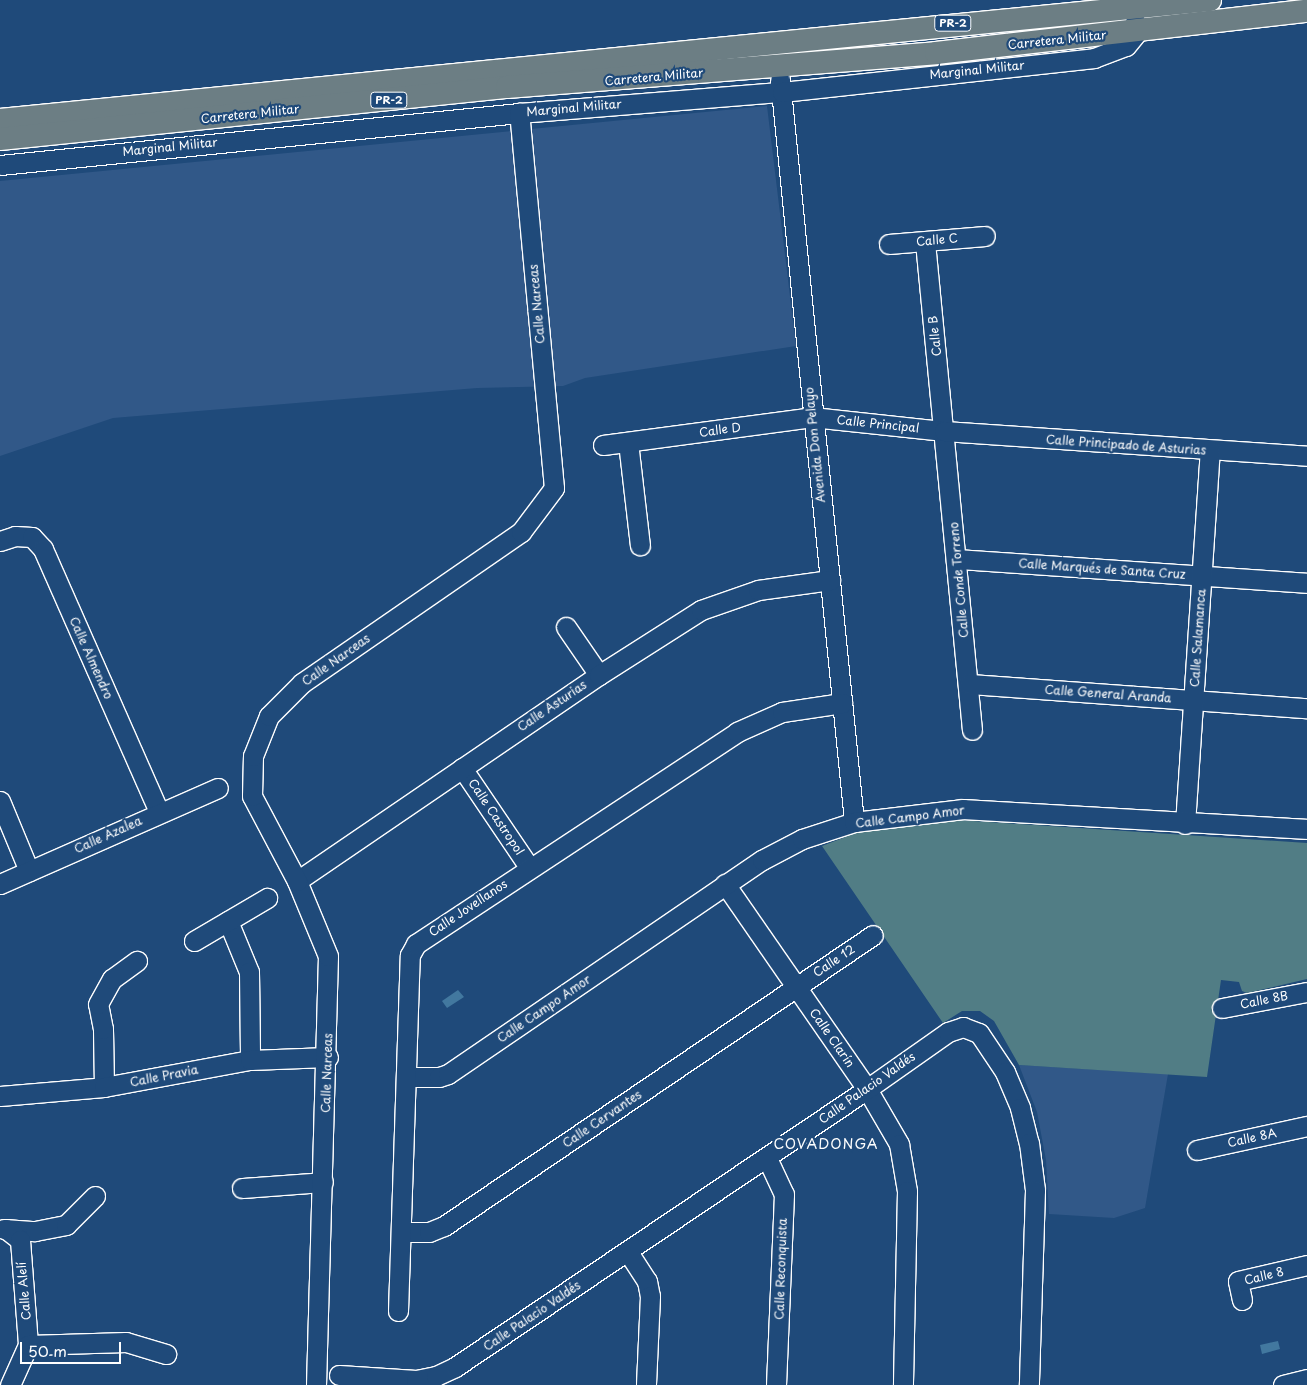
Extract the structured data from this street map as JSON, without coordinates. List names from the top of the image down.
{
  "streets": {
    "main road": ["PR-2", "Carretera Militar"],
    "street": [
      "Marginal Militar",
      "Calle C",
      "Calle Narceas",
      "Calle B",
      "Calle Principal",
      "Calle D",
      "Avenida Don Pelayo",
      "Calle Principado de Asturias",
      "Calle Marqués de Santa Cruz",
      "Calle Conde Torreno",
      "Calle Salamanca",
      "Calle Almendro",
      "Calle General Aranda",
      "Calle Asturias",
      "Calle Castropol",
      "Calle Campo Amor",
      "Calle Azalea",
      "Calle Jovellanos",
      "Calle 12",
      "Calle 8B",
      "Calle Clarín",
      "Calle Pravia",
      "Calle Palacio Valdés",
      "Calle Cervantes",
      "Calle 8A",
      "Calle Reconquista",
      "Calle 8",
      "Calle Alelí"
    ]
  },
  "crossings": [
    ["Carretera Militar", "Marginal Militar"],
    ["Carretera Militar", "Avenida Don Pelayo"],
    ["Marginal Militar", "Calle Narceas"],
    ["Marginal Militar", "Avenida Don Pelayo"],
    ["Calle C", "Calle B"],
    ["Calle Narceas", "Calle Asturias"],
    ["Calle Narceas", "Calle Pravia"],
    ["Calle B", "Calle Principal"],
    ["Calle B", "Calle Principado de Asturias"],
    ["Calle B", "Calle Conde Torreno"],
    ["Calle Principal", "Calle D"],
    ["Calle Principal", "Avenida Don Pelayo"],
    ["Calle Principal", "Calle Principado de Asturias"],
    ["Calle Principal", "Calle Conde Torreno"],
    ["Calle D", "Avenida Don Pelayo"],
    ["Avenida Don Pelayo", "Calle Asturias"],
    ["Avenida Don Pelayo", "Calle Campo Amor"],
    ["Avenida Don Pelayo", "Calle Jovellanos"],
    ["Calle Principado de Asturias", "Calle Conde Torreno"],
    ["Calle Principado de Asturias", "Calle Salamanca"],
    ["Calle Marqués de Santa Cruz", "Calle Conde Torreno"],
    ["Calle Marqués de Santa Cruz", "Calle Salamanca"],
    ["Calle Conde Torreno", "Calle General Aranda"],
    ["Calle Salamanca", "Calle General Aranda"],
    ["Calle Salamanca", "Calle Campo Amor"],
    ["Calle Almendro", "Calle Azalea"],
    ["Calle Asturias", "Calle Castropol"],
    ["Calle Castropol", "Calle Jovellanos"],
    ["Calle Campo Amor", "Calle Jovellanos"],
    ["Calle Campo Amor", "Calle Clarín"],
    ["Calle Jovellanos", "Calle Cervantes"],
    ["Calle 12", "Calle Clarín"],
    ["Calle 12", "Calle Cervantes"],
    ["Calle Clarín", "Calle Palacio Valdés"],
    ["Calle Clarín", "Calle Cervantes"],
    ["Calle Palacio Valdés", "Calle Reconquista"]
  ],
  "districts": ["COVADONGA"],
  "scale_bar": "50 m"
}
